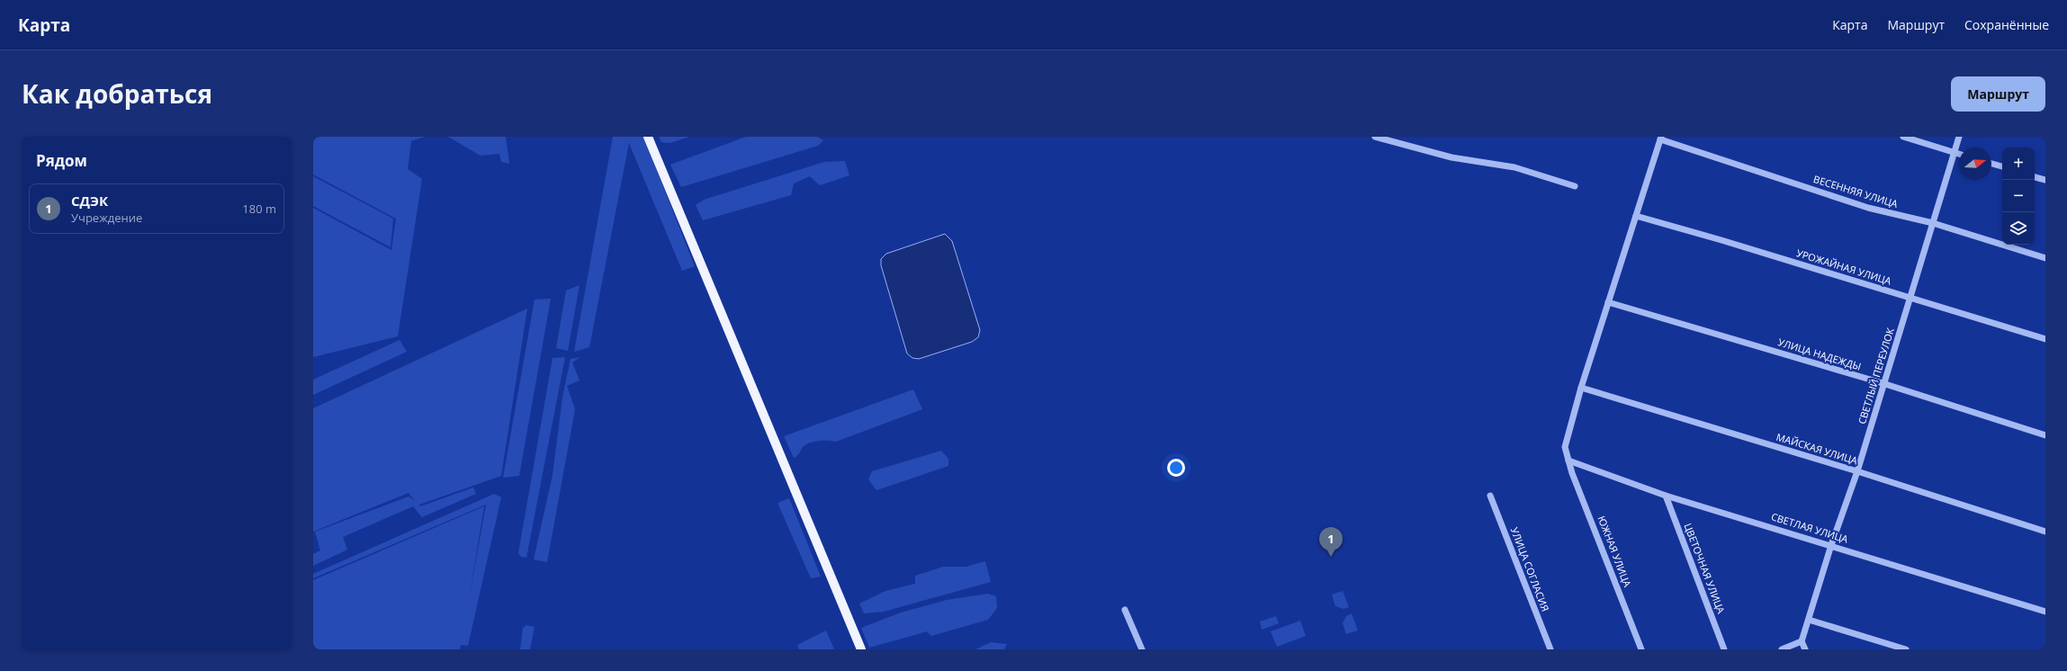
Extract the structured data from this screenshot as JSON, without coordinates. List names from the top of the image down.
{
  "streets": {
    "street": [
      "ВЕСЕННЯЯ УЛИЦА",
      "УРОЖАЙНАЯ УЛИЦА",
      "УЛИЦА НАДЕЖДЫ",
      "СВЕТЛЫЙ ПЕРЕУЛОК",
      "МАЙСКАЯ УЛИЦА",
      "СВЕТЛАЯ УЛИЦА",
      "ЮЖНАЯ УЛИЦА",
      "ЦВЕТОЧНАЯ УЛИЦА",
      "УЛИЦА СОГЛАСИЯ"
    ]
  },
  "crossings": [
    ["ВЕСЕННЯЯ УЛИЦА", "СВЕТЛЫЙ ПЕРЕУЛОК"],
    ["ВЕСЕННЯЯ УЛИЦА", "ЮЖНАЯ УЛИЦА"],
    ["УРОЖАЙНАЯ УЛИЦА", "СВЕТЛЫЙ ПЕРЕУЛОК"],
    ["УРОЖАЙНАЯ УЛИЦА", "ЮЖНАЯ УЛИЦА"],
    ["УЛИЦА НАДЕЖДЫ", "СВЕТЛЫЙ ПЕРЕУЛОК"],
    ["УЛИЦА НАДЕЖДЫ", "ЮЖНАЯ УЛИЦА"],
    ["СВЕТЛЫЙ ПЕРЕУЛОК", "МАЙСКАЯ УЛИЦА"],
    ["СВЕТЛЫЙ ПЕРЕУЛОК", "СВЕТЛАЯ УЛИЦА"],
    ["МАЙСКАЯ УЛИЦА", "ЮЖНАЯ УЛИЦА"],
    ["СВЕТЛАЯ УЛИЦА", "ЮЖНАЯ УЛИЦА"],
    ["СВЕТЛАЯ УЛИЦА", "ЦВЕТОЧНАЯ УЛИЦА"]
  ],
  "north": "right",
  "page": {
    "header": "Карта",
    "nav": ["Карта", "Маршрут", "Сохранённые"],
    "title": "Как добраться",
    "buttons": "Маршрут",
    "heading": "Рядом",
    "map_buttons": ["+", "−"],
    "list": [
      {
        "mark": "1",
        "name": "СДЭК",
        "note": "Учреждение",
        "value": "180 m"
      }
    ],
    "pins": "1"
  }
}
